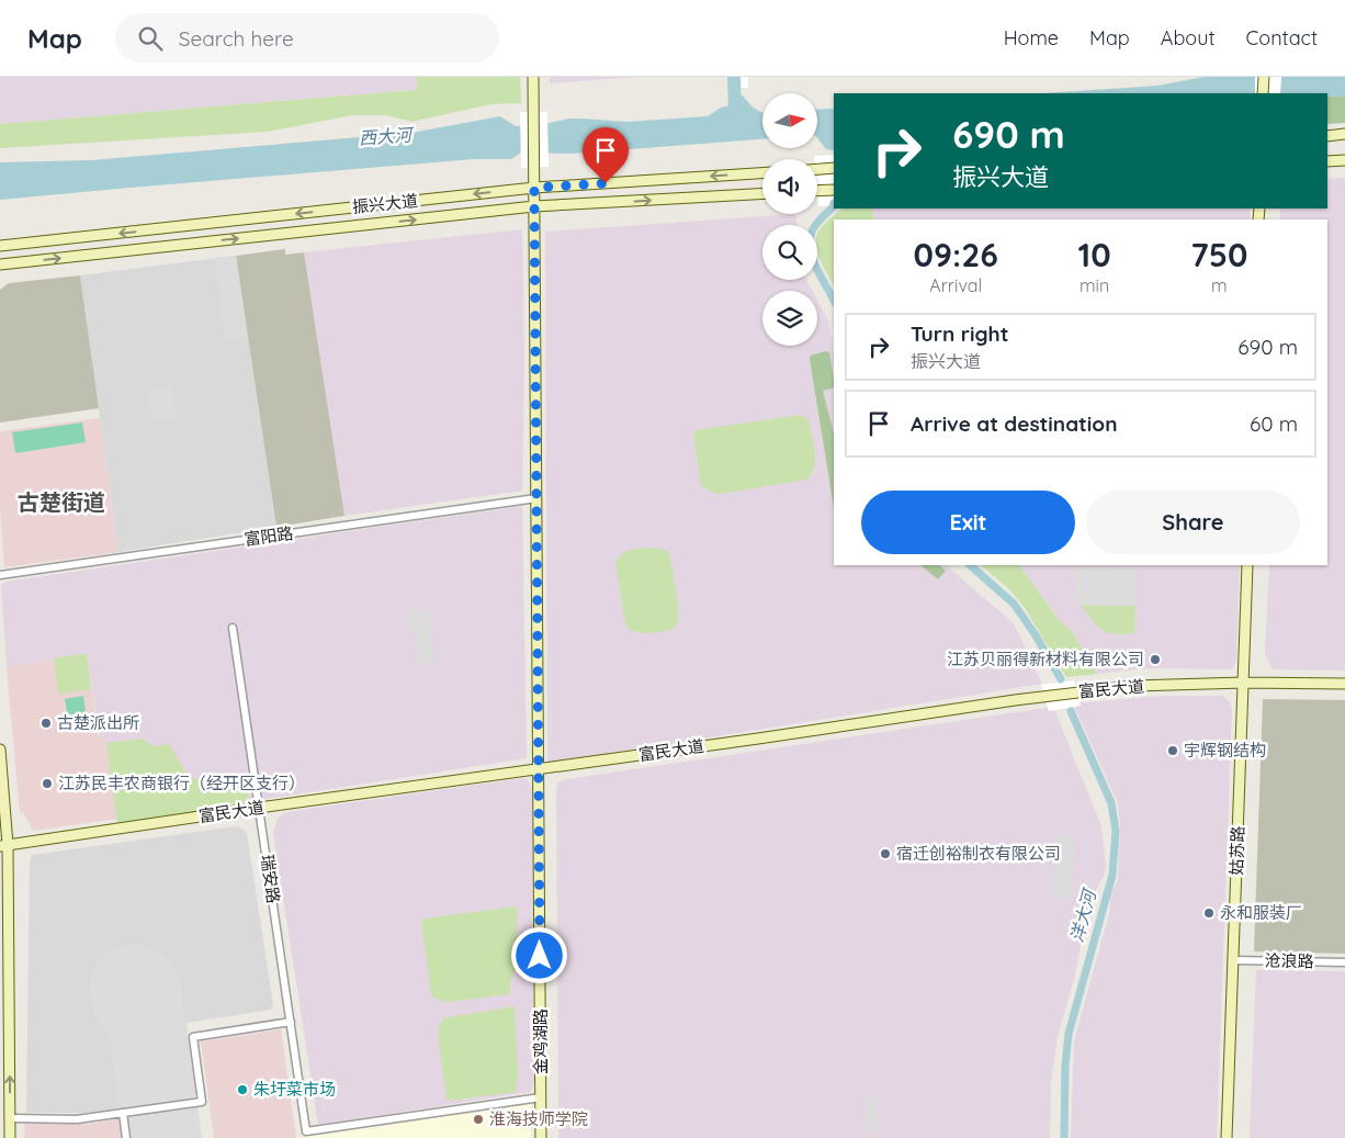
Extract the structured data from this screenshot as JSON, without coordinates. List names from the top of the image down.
{
  "streets": {
    "street": [
      "振兴大道",
      "富阳路",
      "富民大道",
      "姑苏路",
      "瑞安路",
      "沧浪路",
      "金鸡湖路"
    ]
  },
  "crossings": [
    ["振兴大道", "金鸡湖路"],
    ["富阳路", "金鸡湖路"],
    ["富民大道", "姑苏路"],
    ["富民大道", "瑞安路"],
    ["富民大道", "金鸡湖路"],
    ["姑苏路", "沧浪路"],
    ["瑞安路", "金鸡湖路"]
  ],
  "districts": ["古楚街道"],
  "water": ["西大河", "洋大河"],
  "places": [
    "江苏贝丽得新材料有限公司",
    "古楚派出所",
    "宇辉钢结构",
    "江苏民丰农商银行（经开区支行）",
    "宿迁创裕制衣有限公司",
    "永和服装厂",
    "朱圩菜市场",
    "淮海技师学院"
  ],
  "north": "right",
  "page": {
    "header": "Map",
    "search": "Search here",
    "nav": [
      "Home",
      "Map",
      "About",
      "Contact"
    ],
    "turn": ["690 m", "振兴大道"],
    "eta": [
      "09:26",
      "Arrival",
      "10",
      "min",
      "750",
      "m"
    ],
    "list": [
      {
        "name": "Turn right",
        "note": "振兴大道",
        "value": "690 m"
      },
      {
        "name": "Arrive at destination",
        "value": "60 m"
      }
    ],
    "buttons": ["Exit", "Share"]
  }
}
